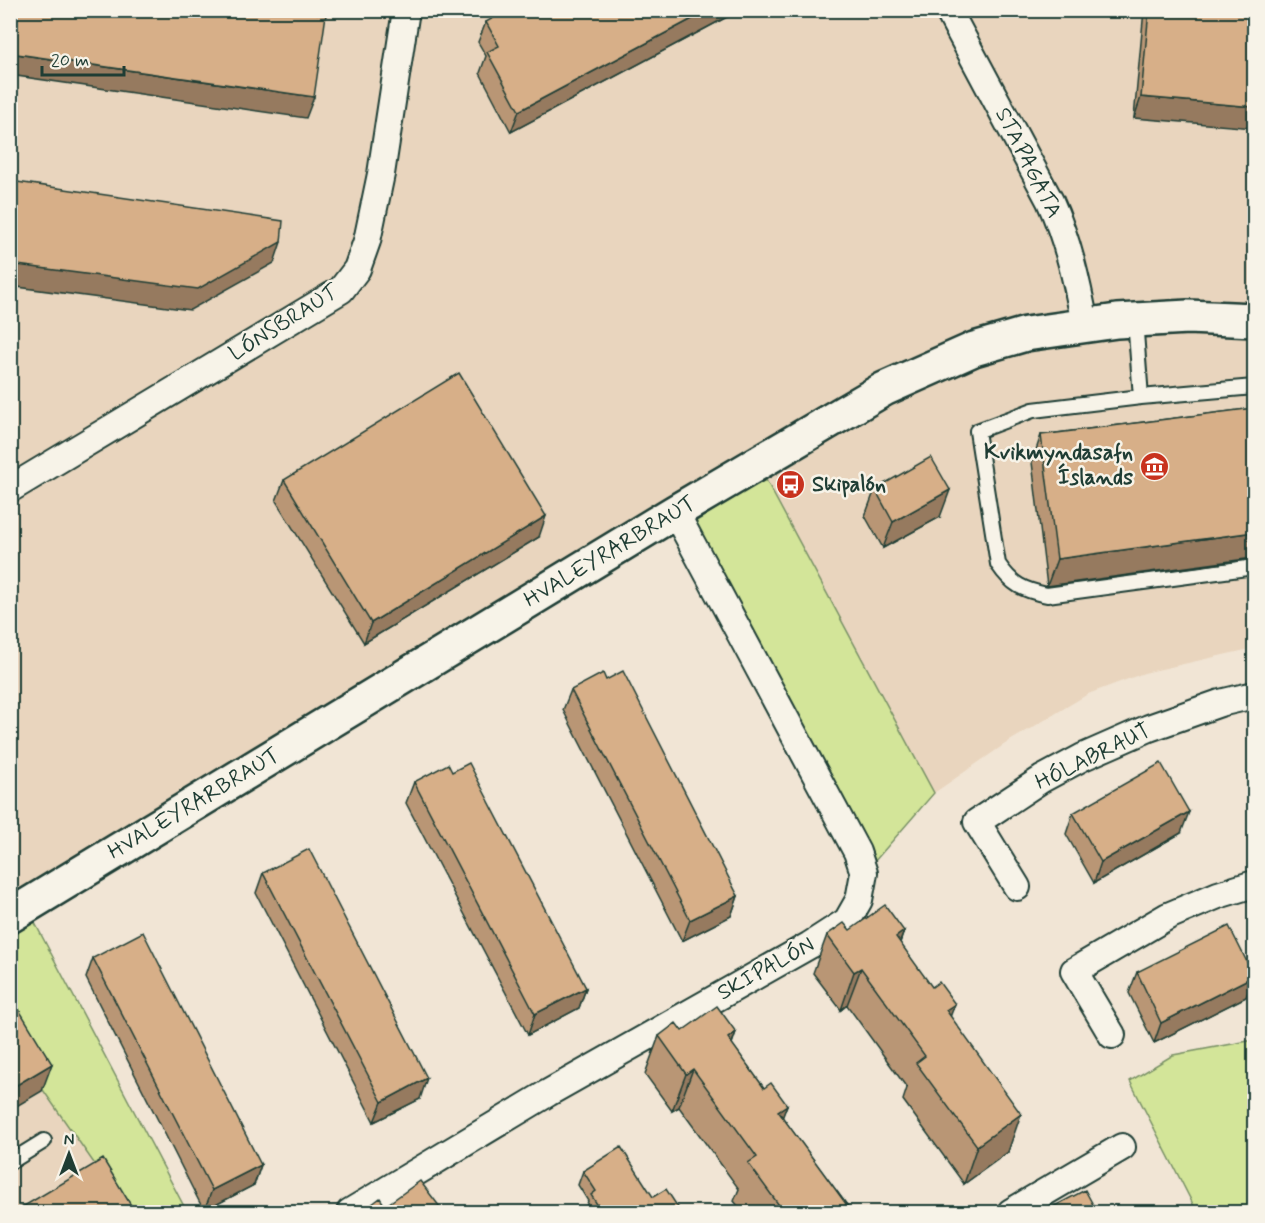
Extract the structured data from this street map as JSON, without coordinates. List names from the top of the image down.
{
  "streets": {
    "street": [
      "STAPAGATA",
      "LÓNSBRAUT",
      "HVALEYRARBRAUT",
      "HÓLABRAUT",
      "SKIPALÓN"
    ]
  },
  "crossings": [
    ["STAPAGATA", "HVALEYRARBRAUT"],
    ["HVALEYRARBRAUT", "SKIPALÓN"]
  ],
  "places": {
    "museum": ["Kvikmyndasafn Íslands"],
    "bus stop": ["Skipalón"]
  },
  "scale_bar": "20 m",
  "north": "top"
}
